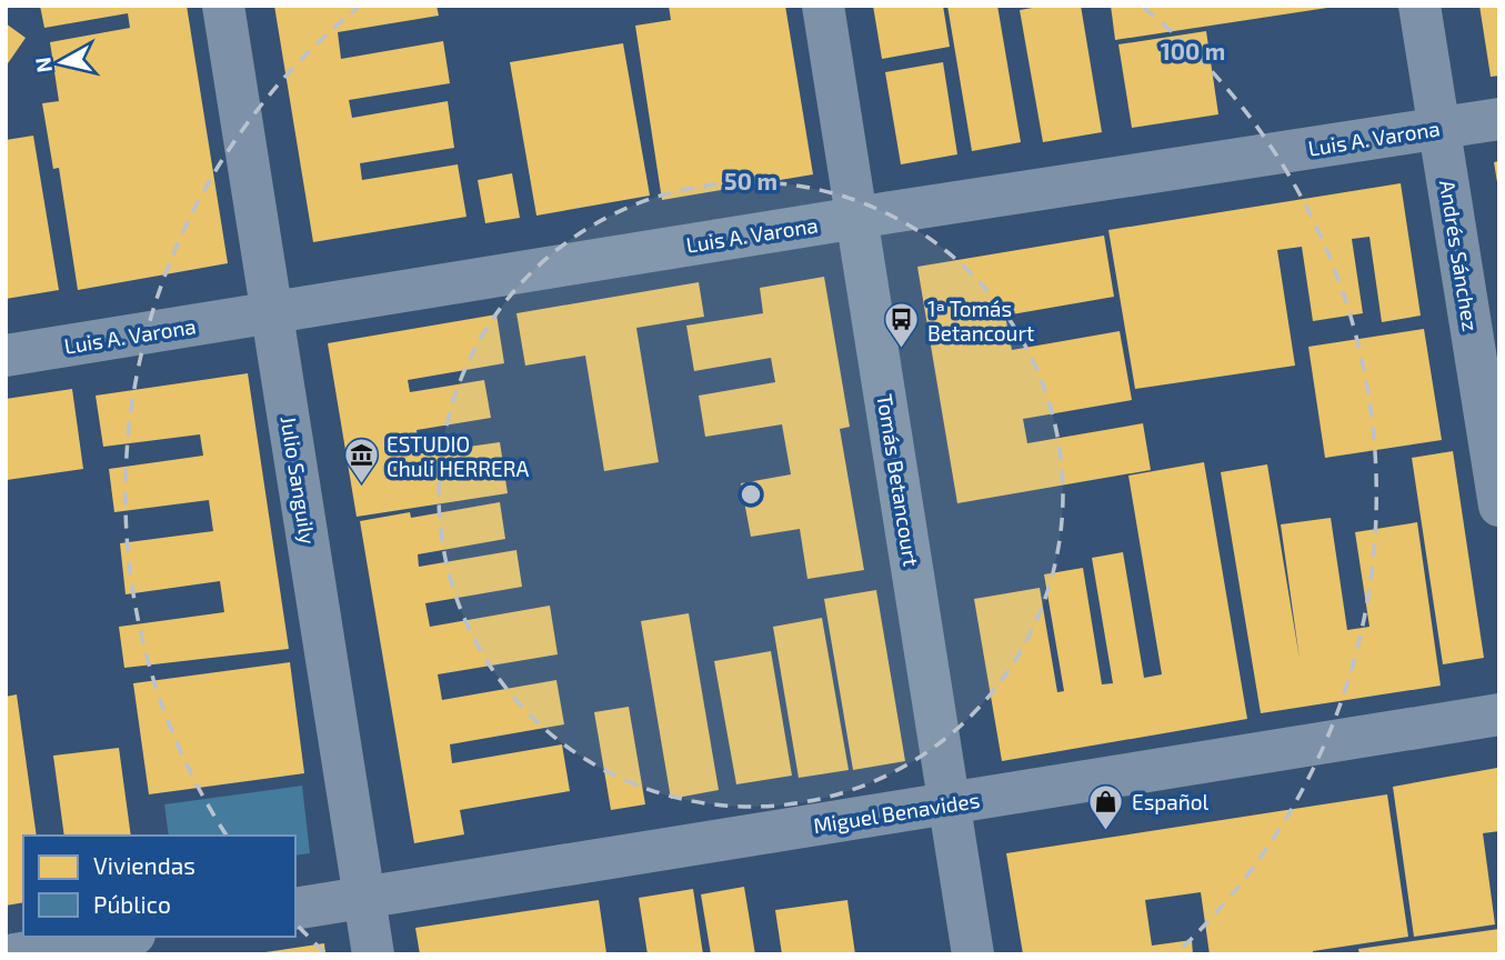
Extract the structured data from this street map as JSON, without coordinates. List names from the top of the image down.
{
  "streets": {
    "street": [
      "Luis A. Varona",
      "Andrés Sánchez",
      "Julio Sanguily",
      "Tomás Betancourt",
      "Miguel Benavides"
    ]
  },
  "crossings": [
    ["Luis A. Varona", "Andrés Sánchez"],
    ["Luis A. Varona", "Julio Sanguily"],
    ["Luis A. Varona", "Tomás Betancourt"],
    ["Julio Sanguily", "Miguel Benavides"],
    ["Tomás Betancourt", "Miguel Benavides"]
  ],
  "places": {
    "bus stop": ["1ª Tomás Betancourt"],
    "museum": ["ESTUDIO Chuli HERRERA"],
    "shop": ["Español"]
  },
  "legend": ["Viviendas", "Público"],
  "north": "left",
  "rings": ["100 m", "50 m"]
}
